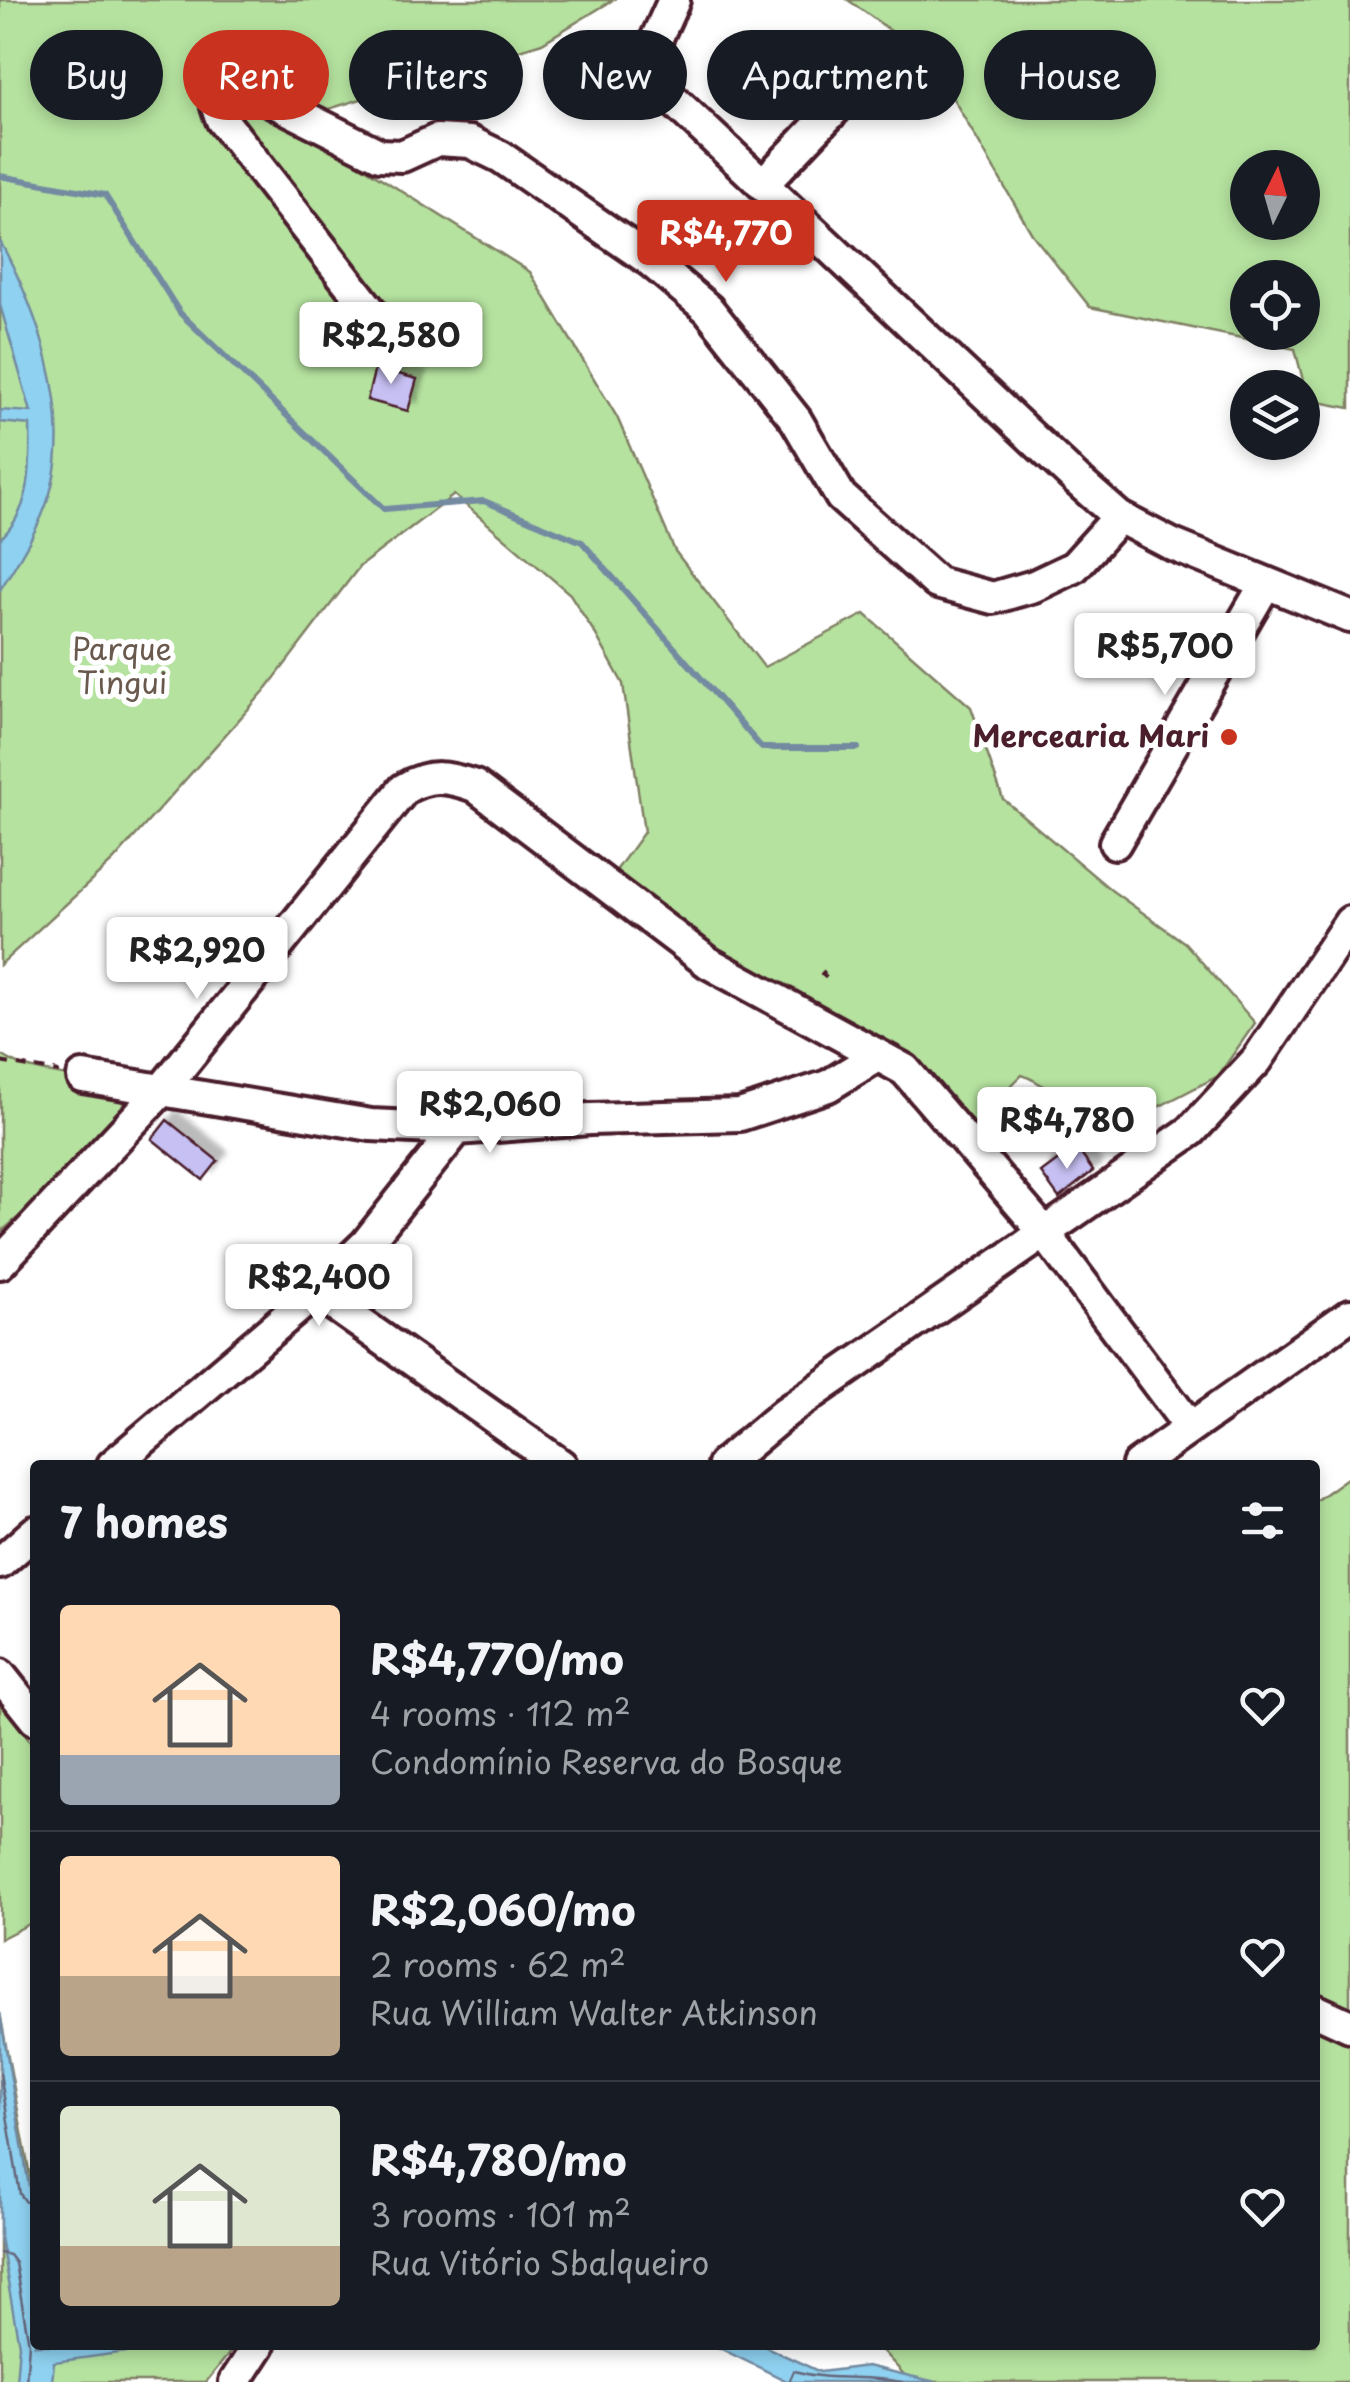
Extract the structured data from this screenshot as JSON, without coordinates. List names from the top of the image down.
{
  "parks": ["Parque Tingui"],
  "places": ["Mercearia Mari"],
  "north": "top",
  "page": {
    "chip": [
      "Buy",
      "Rent",
      "Filters",
      "New",
      "Apartment",
      "House"
    ],
    "price": [
      "R$4,770",
      "R$2,580",
      "R$5,700",
      "R$2,920",
      "R$2,060",
      "R$4,780",
      "R$2,400"
    ],
    "heading": "7 homes",
    "list": [
      {
        "name": "R$4,770/mo",
        "note": "4 rooms · 112 m² · Condomínio Reserva do Bosque"
      },
      {
        "name": "R$2,060/mo",
        "note": "2 rooms · 62 m² · Rua William Walter Atkinson"
      },
      {
        "name": "R$4,780/mo",
        "note": "3 rooms · 101 m² · Rua Vitório Sbalqueiro"
      }
    ]
  }
}
